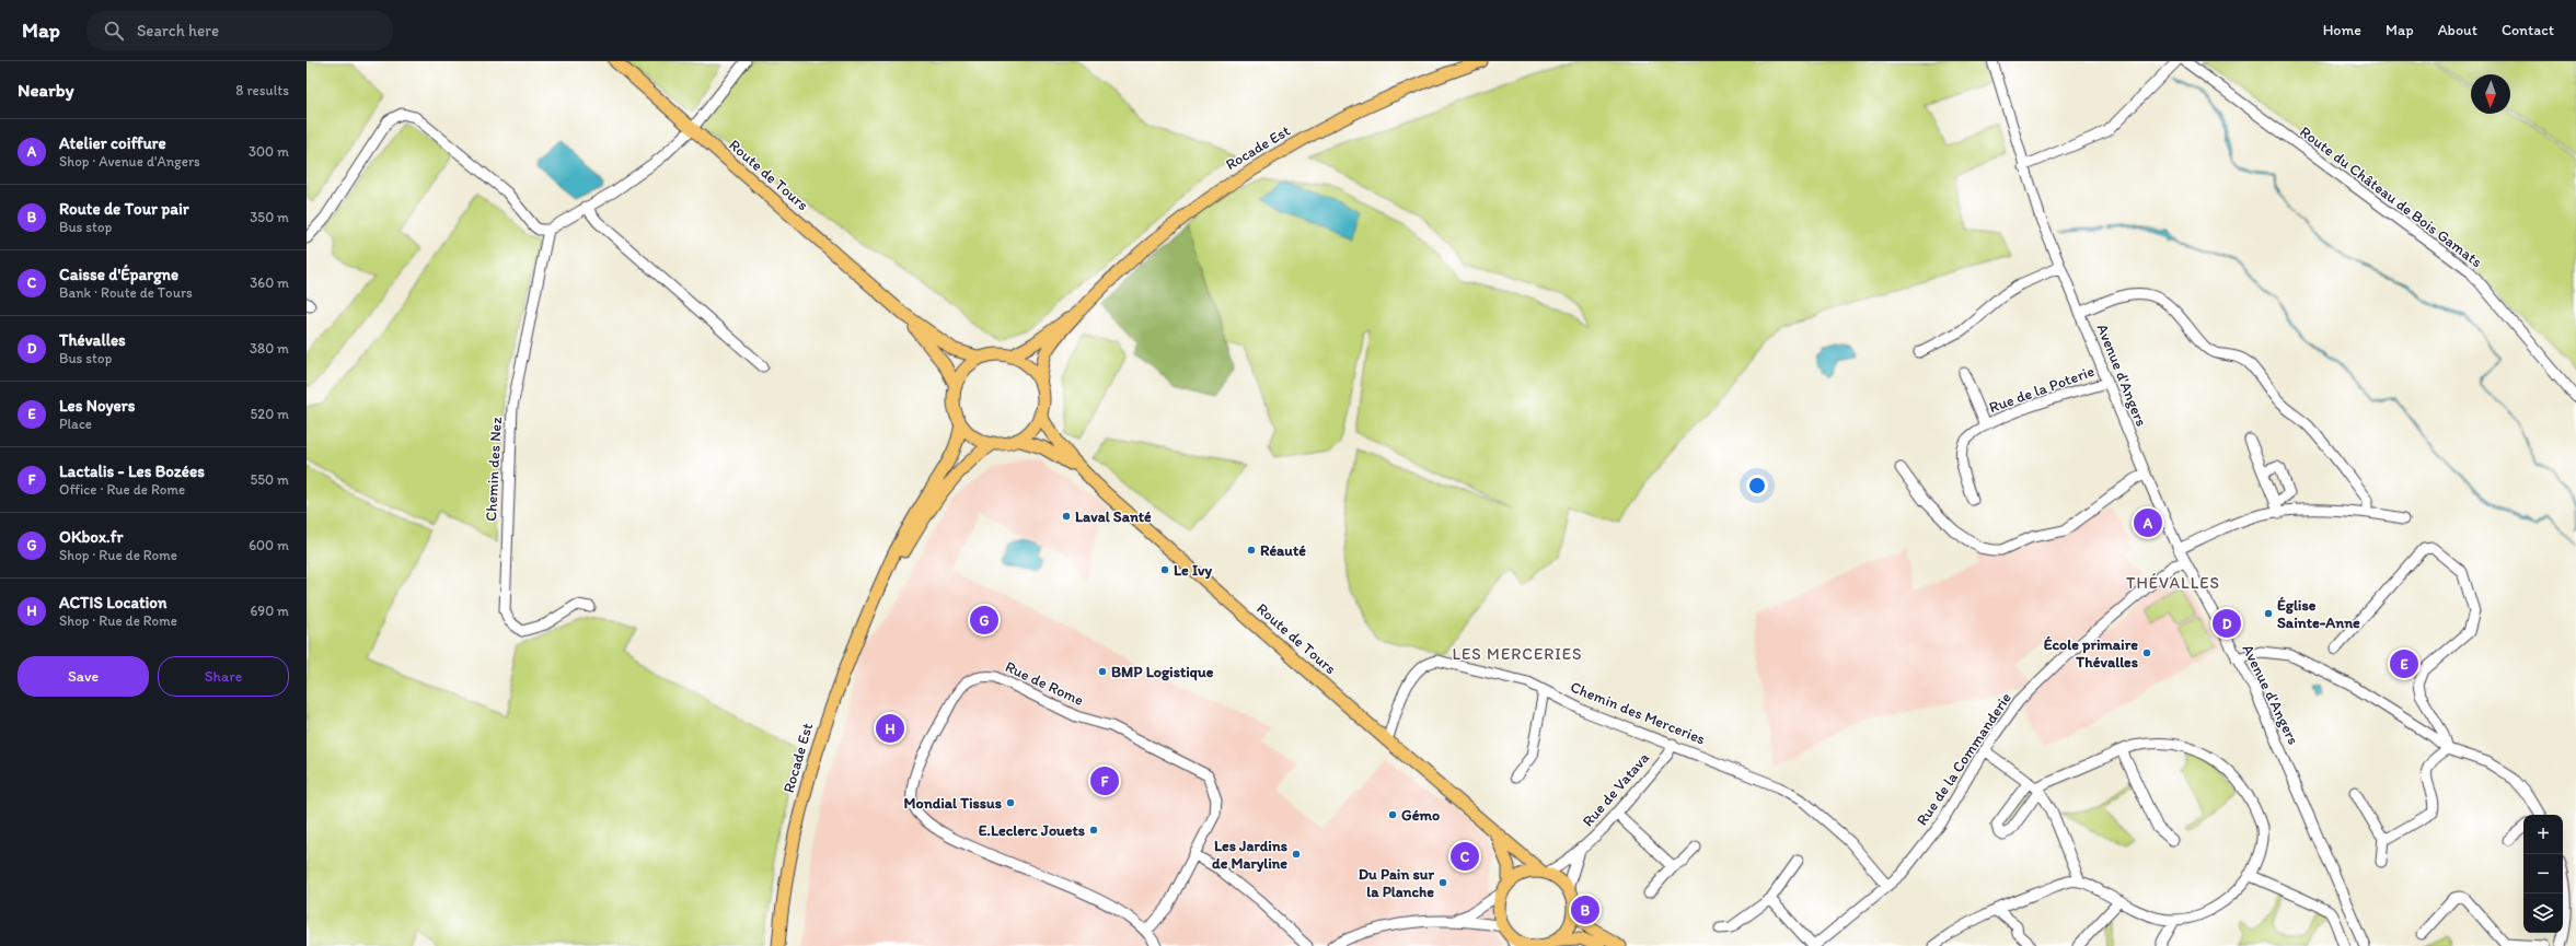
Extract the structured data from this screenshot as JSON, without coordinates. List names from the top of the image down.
{
  "streets": {
    "main road": ["Rocade Est", "Route de Tours"],
    "street": [
      "Route du Château de Bois Gamats",
      "Avenue d'Angers",
      "Rue de la Poterie",
      "Chemin des Nez",
      "Rue de Rome",
      "Chemin des Merceries",
      "Rue de la Commanderie",
      "Rue de Vatava"
    ]
  },
  "crossings": [
    ["Rocade Est", "Route de Tours"],
    ["Route de Tours", "Chemin des Merceries"],
    ["Route de Tours", "Rue de Vatava"],
    ["Avenue d'Angers", "Rue de la Poterie"],
    ["Avenue d'Angers", "Rue de la Commanderie"],
    ["Chemin des Merceries", "Rue de la Commanderie"],
    ["Chemin des Merceries", "Rue de Vatava"]
  ],
  "districts": ["THÉVALLES", "LES MERCERIES"],
  "places": [
    "Laval Santé",
    "Réauté",
    "Le Ivy",
    "Église Sainte-Anne",
    "École primaire Thévalles",
    "BMP Logistique",
    "Mondial Tissus",
    "Gémo",
    "E.Leclerc Jouets",
    "Les Jardins de Maryline",
    "Du Pain sur la Planche"
  ],
  "north": "bottom",
  "page": {
    "header": "Map",
    "search": "Search here",
    "nav": [
      "Home",
      "Map",
      "About",
      "Contact"
    ],
    "heading": ["Nearby", "8 results"],
    "list": [
      {
        "mark": "A",
        "name": "Atelier coiffure",
        "note": "Shop · Avenue d'Angers",
        "value": "300 m"
      },
      {
        "mark": "B",
        "name": "Route de Tour pair",
        "note": "Bus stop",
        "value": "350 m"
      },
      {
        "mark": "C",
        "name": "Caisse d'Épargne",
        "note": "Bank · Route de Tours",
        "value": "360 m"
      },
      {
        "mark": "D",
        "name": "Thévalles",
        "note": "Bus stop",
        "value": "380 m"
      },
      {
        "mark": "E",
        "name": "Les Noyers",
        "note": "Place",
        "value": "520 m"
      },
      {
        "mark": "F",
        "name": "Lactalis - Les Bozées",
        "note": "Office · Rue de Rome",
        "value": "550 m"
      },
      {
        "mark": "G",
        "name": "OKbox.fr",
        "note": "Shop · Rue de Rome",
        "value": "600 m"
      },
      {
        "mark": "H",
        "name": "ACTIS Location",
        "note": "Shop · Rue de Rome",
        "value": "690 m"
      }
    ],
    "pins": [
      "A",
      "G",
      "D",
      "E",
      "H",
      "F",
      "C",
      "B"
    ],
    "buttons": ["Save", "Share"],
    "map_buttons": ["+", "−"]
  }
}
